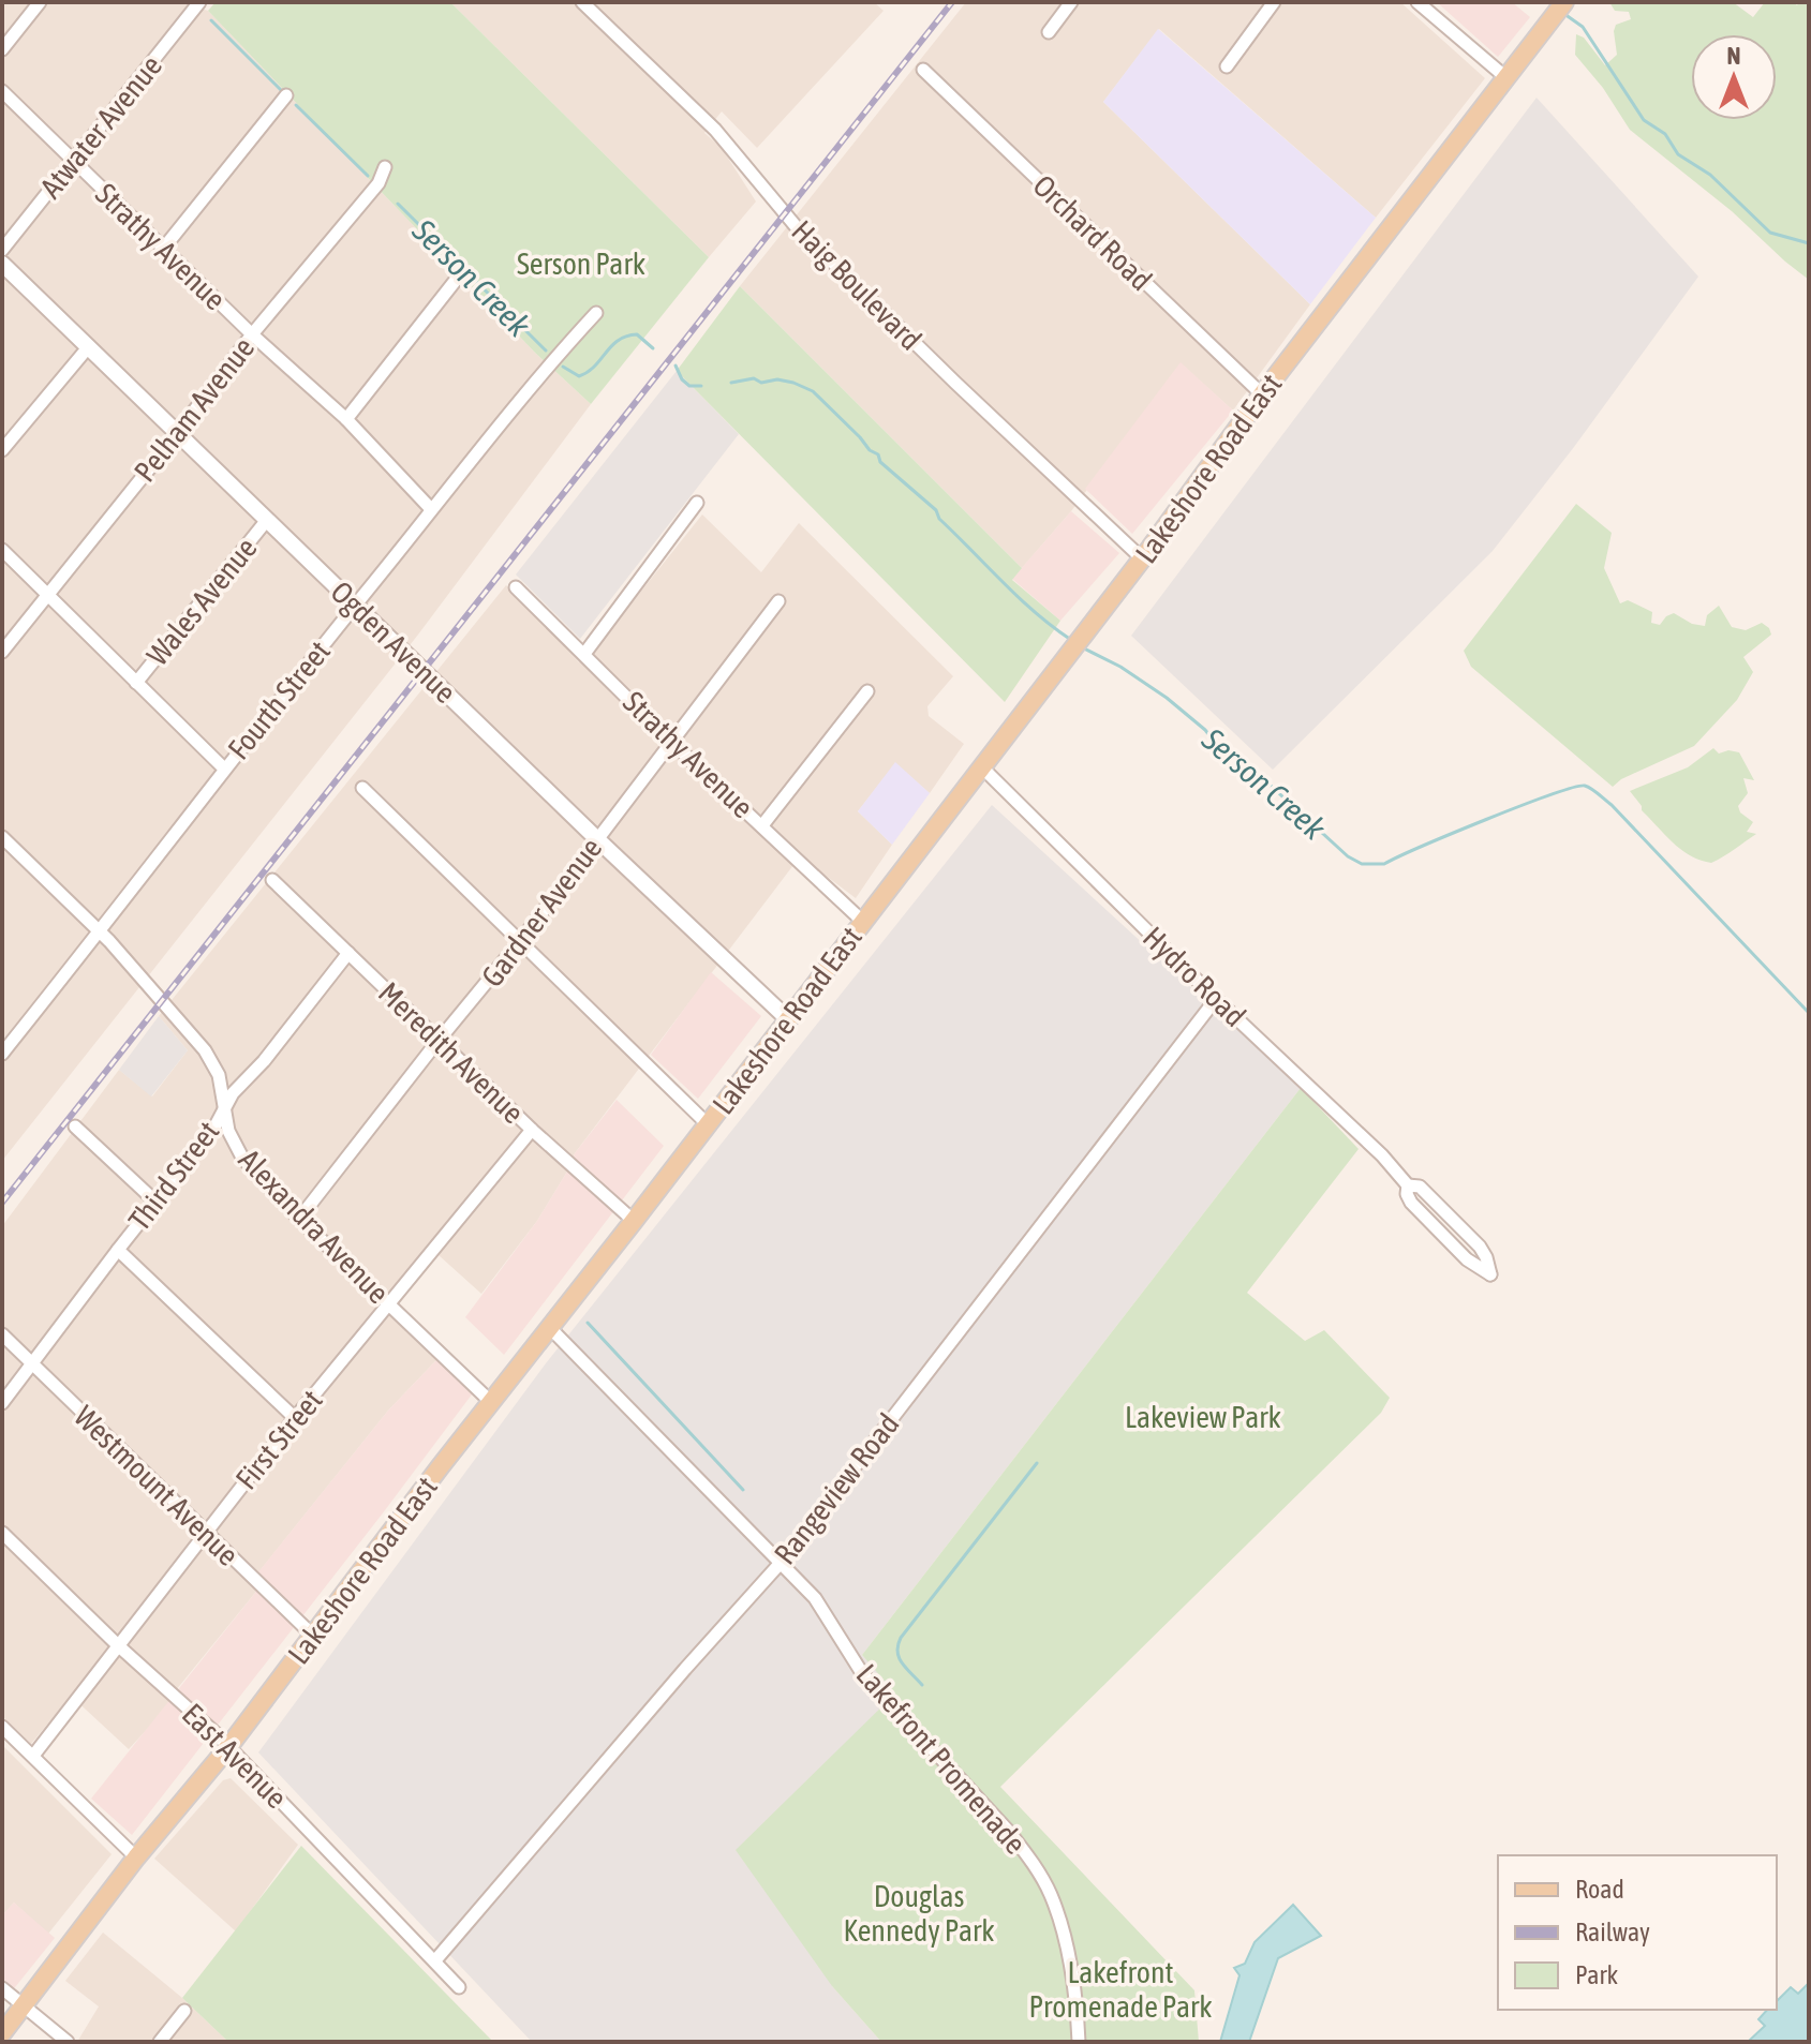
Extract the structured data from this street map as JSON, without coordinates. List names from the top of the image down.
{
  "streets": {
    "main road": ["Lakeshore Road East"],
    "street": [
      "Atwater Avenue",
      "Orchard Road",
      "Strathy Avenue",
      "Haig Boulevard",
      "Pelham Avenue",
      "Wales Avenue",
      "Ogden Avenue",
      "Fourth Street",
      "Gardner Avenue",
      "Hydro Road",
      "Meredith Avenue",
      "Third Street",
      "Alexandra Avenue",
      "First Street",
      "Westmount Avenue",
      "Rangeview Road",
      "East Avenue",
      "Lakefront Promenade"
    ]
  },
  "crossings": [
    ["Atwater Avenue", "Strathy Avenue"],
    ["Orchard Road", "Lakeshore Road East"],
    ["Strathy Avenue", "Pelham Avenue"],
    ["Strathy Avenue", "Lakeshore Road East"],
    ["Strathy Avenue", "Fourth Street"],
    ["Strathy Avenue", "Gardner Avenue"],
    ["Haig Boulevard", "Lakeshore Road East"],
    ["Pelham Avenue", "Ogden Avenue"],
    ["Lakeshore Road East", "Ogden Avenue"],
    ["Lakeshore Road East", "Hydro Road"],
    ["Lakeshore Road East", "Meredith Avenue"],
    ["Lakeshore Road East", "Alexandra Avenue"],
    ["Lakeshore Road East", "Westmount Avenue"],
    ["Lakeshore Road East", "East Avenue"],
    ["Lakeshore Road East", "Lakefront Promenade"],
    ["Wales Avenue", "Ogden Avenue"],
    ["Ogden Avenue", "Fourth Street"],
    ["Ogden Avenue", "Gardner Avenue"],
    ["Fourth Street", "Alexandra Avenue"],
    ["Gardner Avenue", "Meredith Avenue"],
    ["Gardner Avenue", "Alexandra Avenue"],
    ["Hydro Road", "Rangeview Road"],
    ["Meredith Avenue", "Third Street"],
    ["Meredith Avenue", "First Street"],
    ["Third Street", "Alexandra Avenue"],
    ["Third Street", "Westmount Avenue"],
    ["Alexandra Avenue", "First Street"],
    ["First Street", "Westmount Avenue"],
    ["First Street", "East Avenue"],
    ["Rangeview Road", "East Avenue"],
    ["Rangeview Road", "Lakefront Promenade"]
  ],
  "water": ["Serson Creek"],
  "parks": [
    "Serson Park",
    "Lakeview Park",
    "Douglas Kennedy Park",
    "Lakefront Promenade Park"
  ],
  "legend": ["Road", "Railway", "Park"],
  "north": "top"
}
